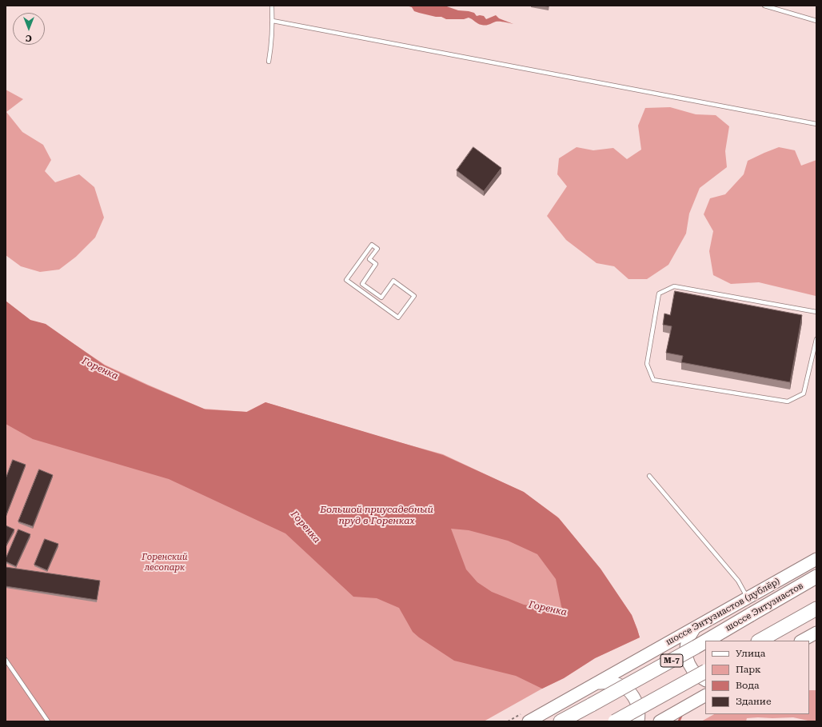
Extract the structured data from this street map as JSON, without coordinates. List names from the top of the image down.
{
  "streets": {
    "highway": ["шоссе Энтузиастов", "М-7"],
    "main road": ["шоссе Энтузиастов (дублёр)"]
  },
  "water": ["Горенка", "Большой приусадебный пруд в Горенках"],
  "parks": ["Горенский лесопарк"],
  "legend": [
    "Улица",
    "Парк",
    "Вода",
    "Здание"
  ],
  "north": "bottom"
}
